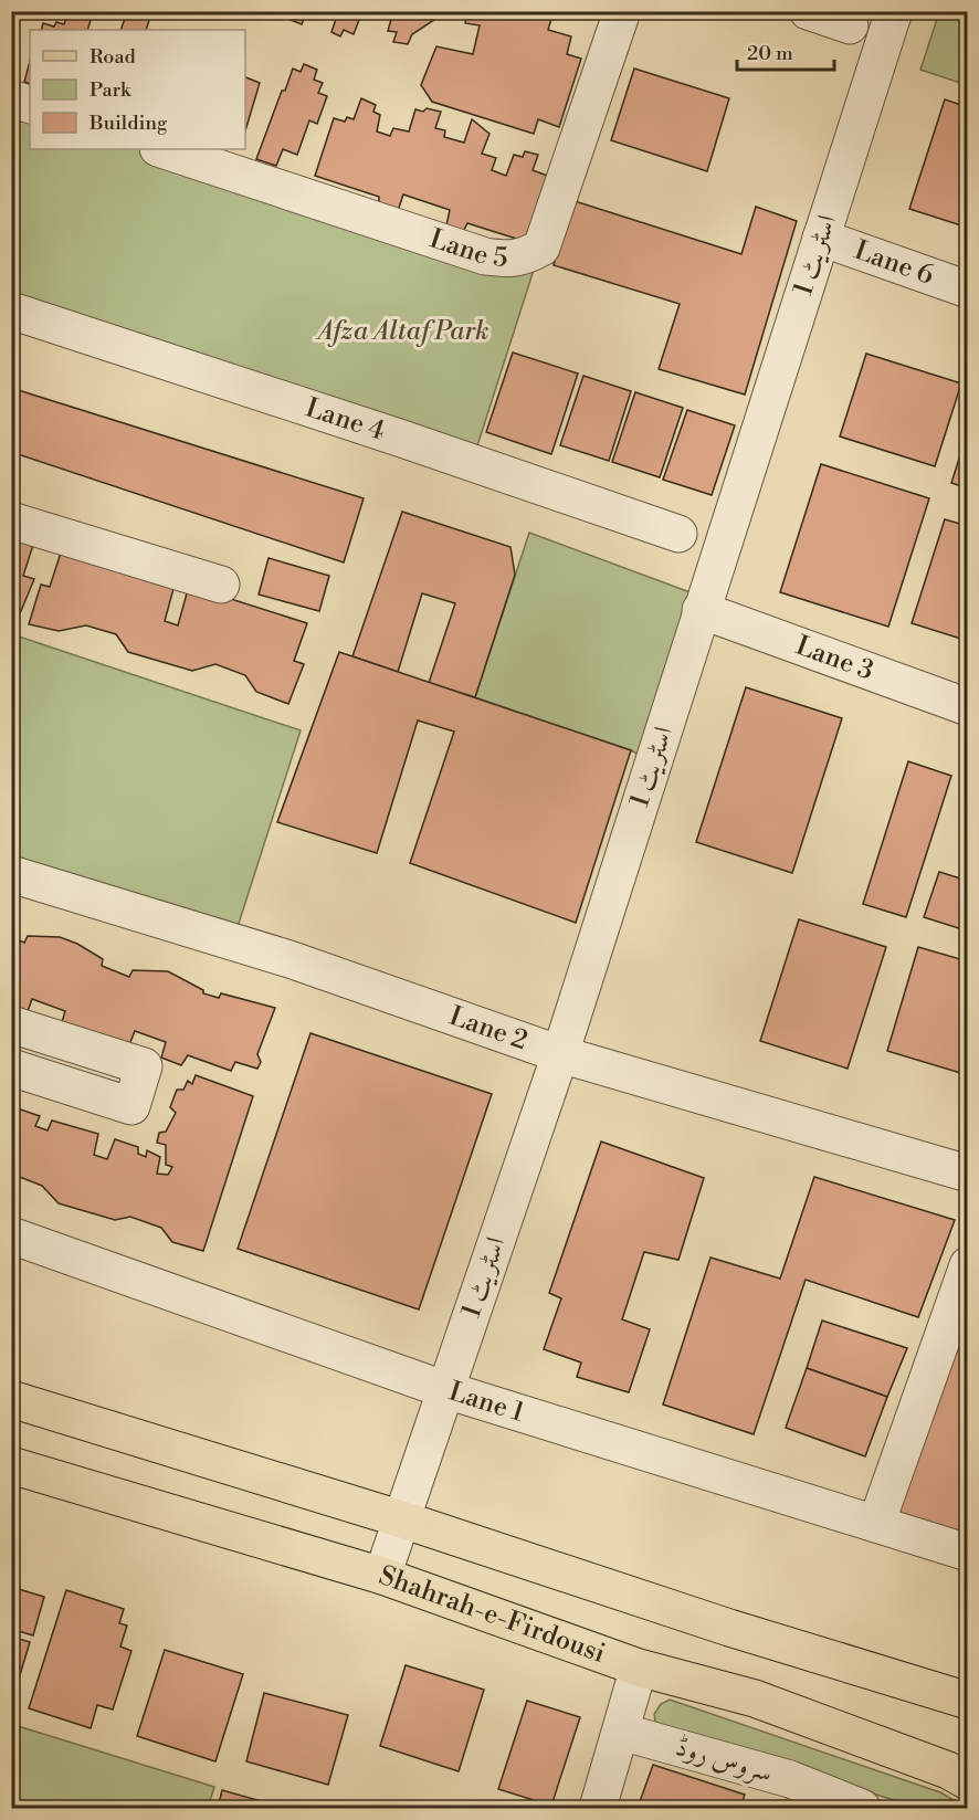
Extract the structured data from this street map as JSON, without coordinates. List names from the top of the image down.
{
  "streets": {
    "main road": ["Shahrah-e-Firdousi"],
    "street": [
      "Lane 5",
      "اسٹریٹ 1",
      "Lane 6",
      "Lane 4",
      "Lane 3",
      "Lane 2",
      "Lane 1",
      "سروس روڈ"
    ]
  },
  "crossings": [
    ["اسٹریٹ 1", "Lane 6"],
    ["اسٹریٹ 1", "Lane 3"],
    ["اسٹریٹ 1", "Lane 2"],
    ["اسٹریٹ 1", "Lane 1"],
    ["اسٹریٹ 1", "Shahrah-e-Firdousi"]
  ],
  "parks": ["Afza Altaf Park"],
  "legend": ["Road", "Park", "Building"],
  "scale_bar": "20 m"
}
